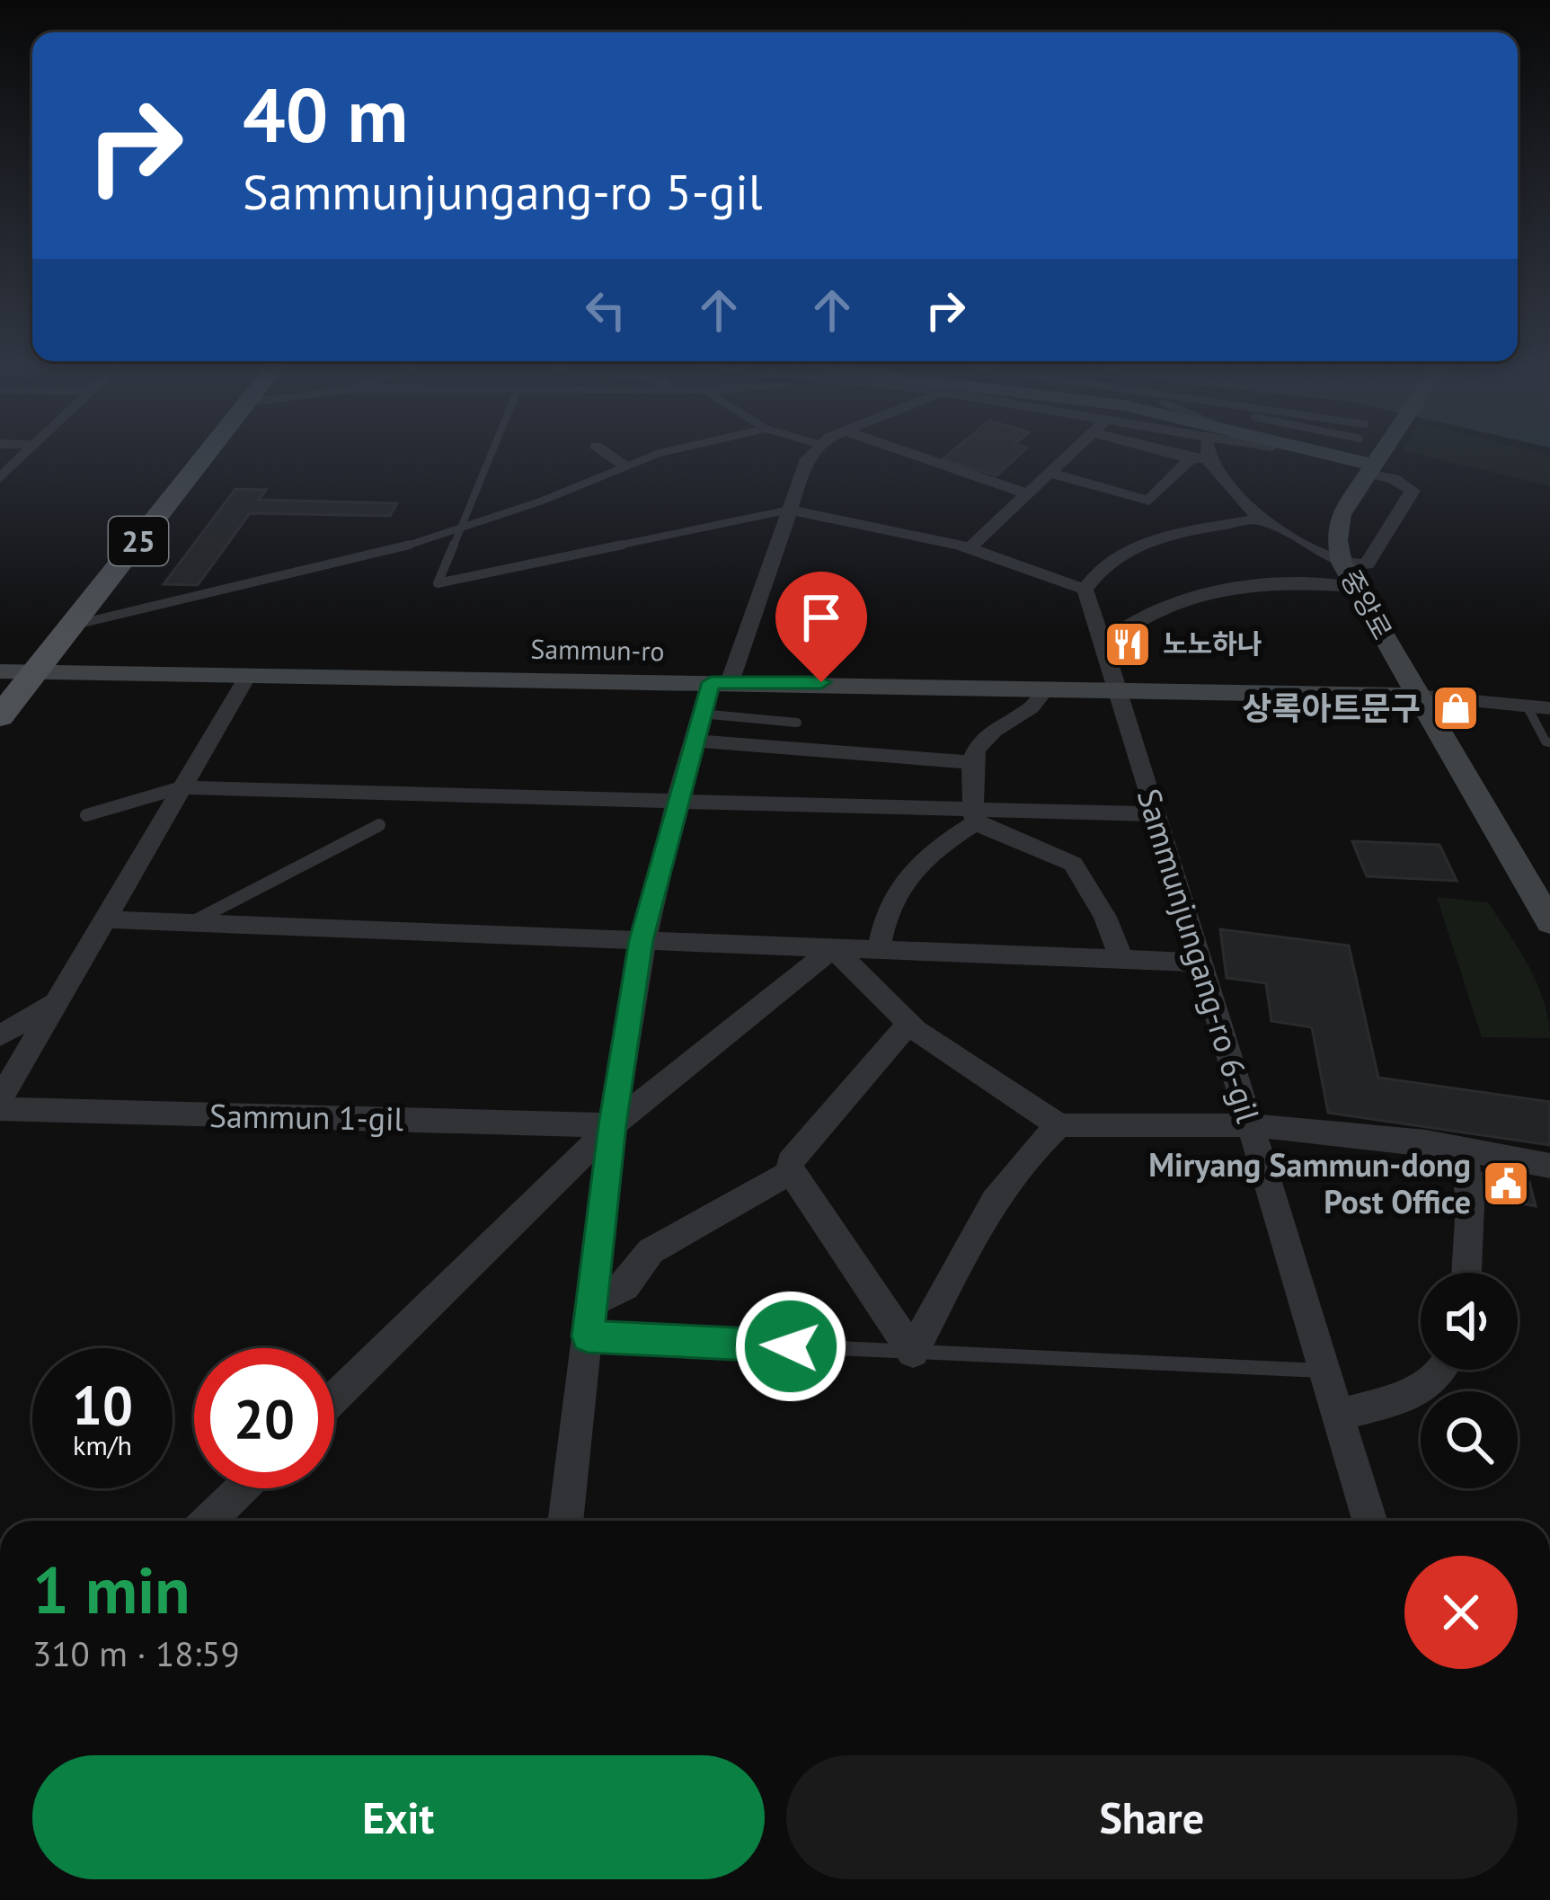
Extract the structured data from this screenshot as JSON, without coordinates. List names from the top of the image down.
{
  "streets": {
    "main road": ["25"],
    "street": [
      "중앙로",
      "Sammun-ro",
      "Sammunjungang-ro 6-gil",
      "Sammun 1-gil"
    ]
  },
  "crossings": [
    ["25", "Sammun-ro"],
    ["중앙로", "Sammun-ro"],
    ["Sammun-ro", "Sammunjungang-ro 6-gil"]
  ],
  "places": {
    "restaurant": ["노노하나"],
    "shop": ["상록아트문구"],
    "public building": ["Miryang Sammun-dong Post Office"]
  },
  "page": {
    "turn": ["40 m", "Sammunjungang-ro 5-gil"],
    "speed": "10 km/h",
    "limit": "20",
    "heading": ["1 min", "310 m · 18:59"],
    "buttons": ["Exit", "Share"]
  }
}
